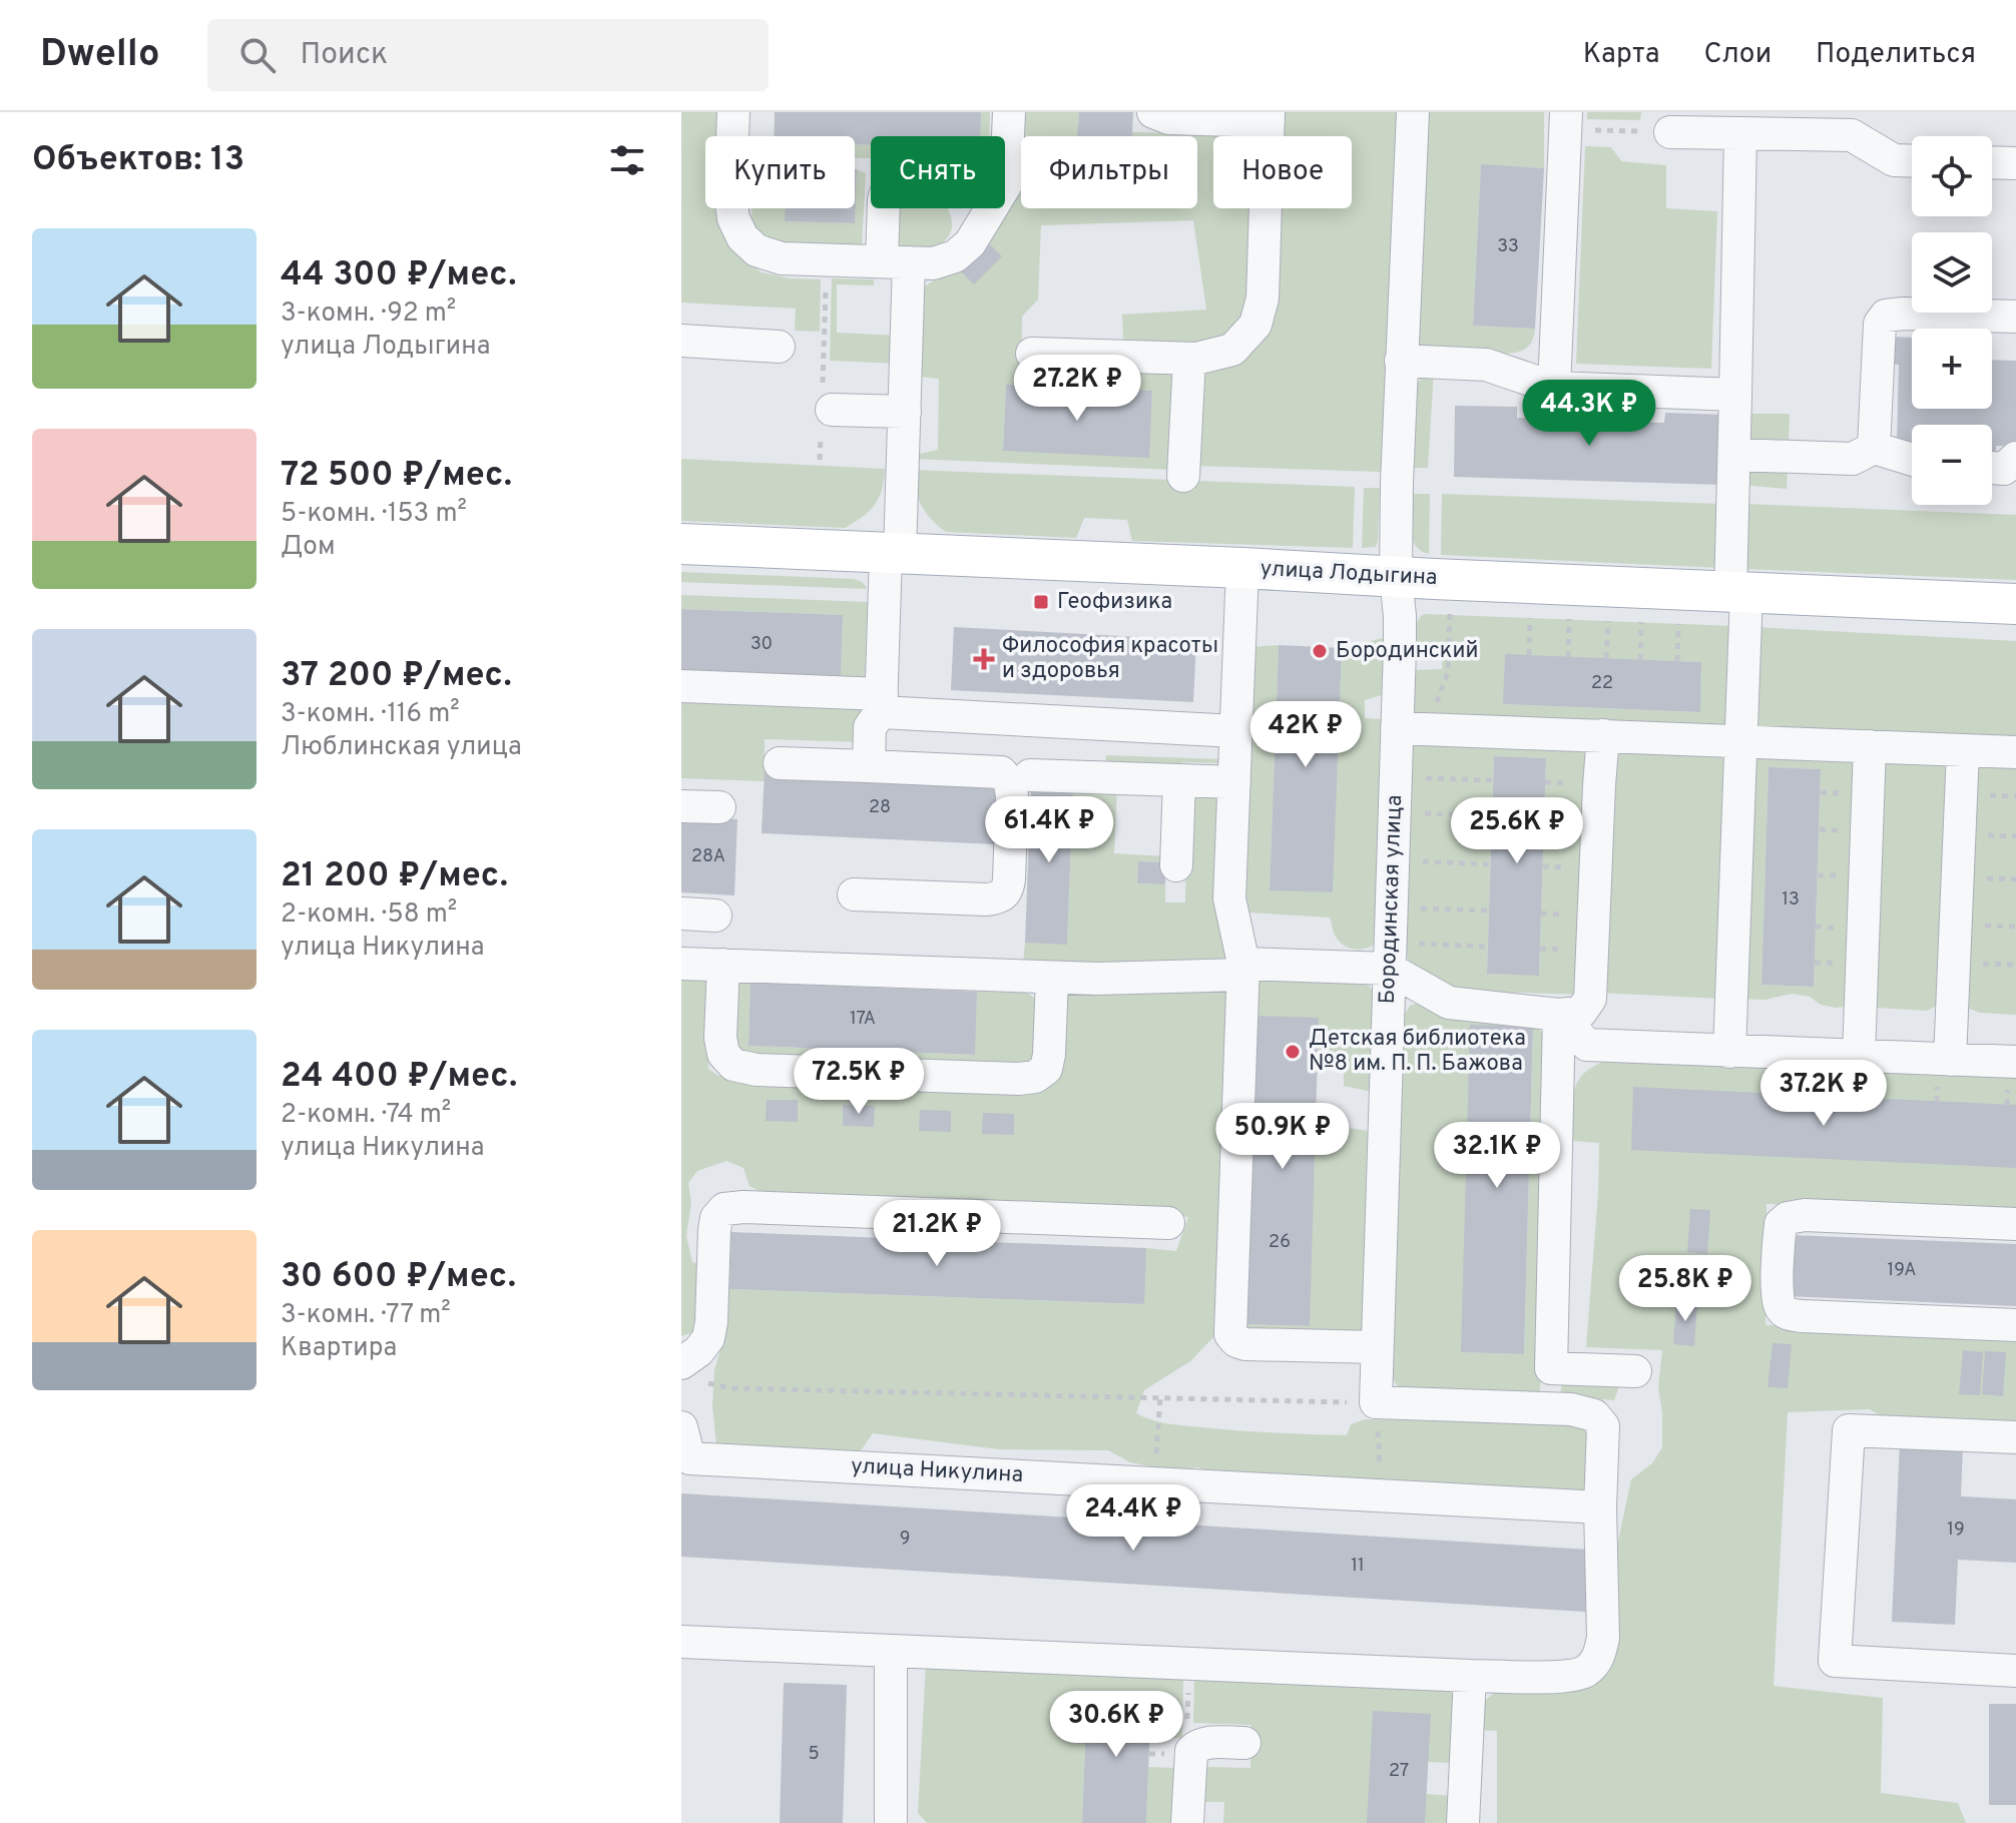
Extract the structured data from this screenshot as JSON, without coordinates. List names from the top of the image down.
{
  "streets": {
    "main road": ["улица Лодыгина"],
    "street": ["Бородинская улица", "улица Никулина"]
  },
  "crossings": [
    ["улица Лодыгина", "Бородинская улица"]
  ],
  "places": {
    "transit": ["Геофизика"],
    "other": ["Бородинский", "Детская библиотека №8 им. П. П. Бажова"],
    "health": ["Философия красоты и здоровья"]
  },
  "house_numbers": [
    "33",
    "30",
    "22",
    "28",
    "28А",
    "13",
    "17А",
    "26",
    "19А",
    "19",
    "9",
    "11",
    "5",
    "27"
  ],
  "page": {
    "header": "Dwello",
    "search": "Поиск",
    "nav": ["Карта", "Слои", "Поделиться"],
    "heading": "Объектов: 13",
    "map_buttons": ["+", "−"],
    "chip": [
      "Купить",
      "Снять",
      "Фильтры",
      "Новое"
    ],
    "list": [
      {
        "name": "44 300 ₽/мес.",
        "note": "3-комн. · 92 m² · улица Лодыгина"
      },
      {
        "name": "72 500 ₽/мес.",
        "note": "5-комн. · 153 m² · Дом"
      },
      {
        "name": "37 200 ₽/мес.",
        "note": "3-комн. · 116 m² · Люблинская улица"
      },
      {
        "name": "21 200 ₽/мес.",
        "note": "2-комн. · 58 m² · улица Никулина"
      },
      {
        "name": "24 400 ₽/мес.",
        "note": "2-комн. · 74 m² · улица Никулина"
      },
      {
        "name": "30 600 ₽/мес.",
        "note": "3-комн. · 77 m² · Квартира"
      }
    ],
    "price": [
      "27.2K ₽",
      "44.3K ₽",
      "42K ₽",
      "61.4K ₽",
      "25.6K ₽",
      "72.5K ₽",
      "37.2K ₽",
      "50.9K ₽",
      "32.1K ₽",
      "21.2K ₽",
      "25.8K ₽",
      "24.4K ₽",
      "30.6K ₽"
    ]
  }
}
